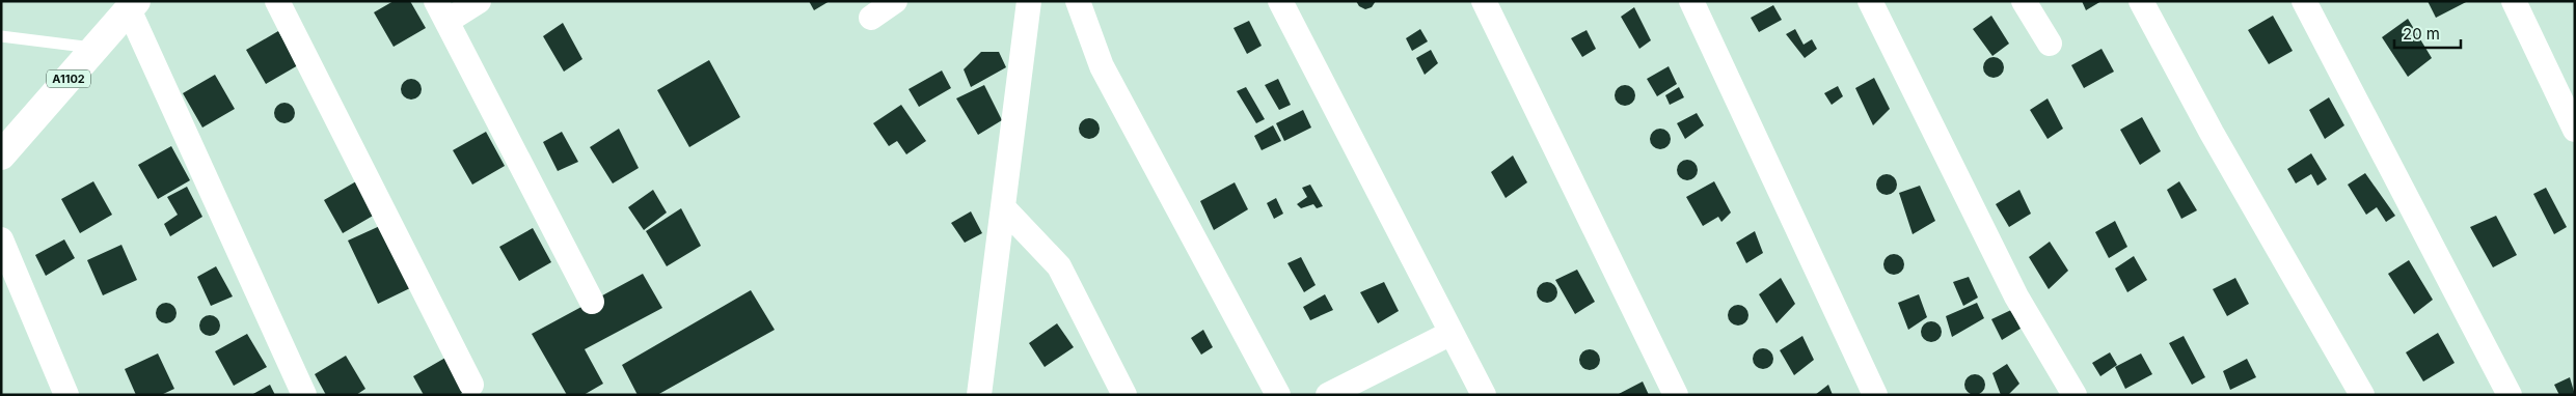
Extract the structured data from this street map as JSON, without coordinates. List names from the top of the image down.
{
  "streets": {
    "main road": ["A1102"]
  },
  "scale_bar": "20 m"
}
